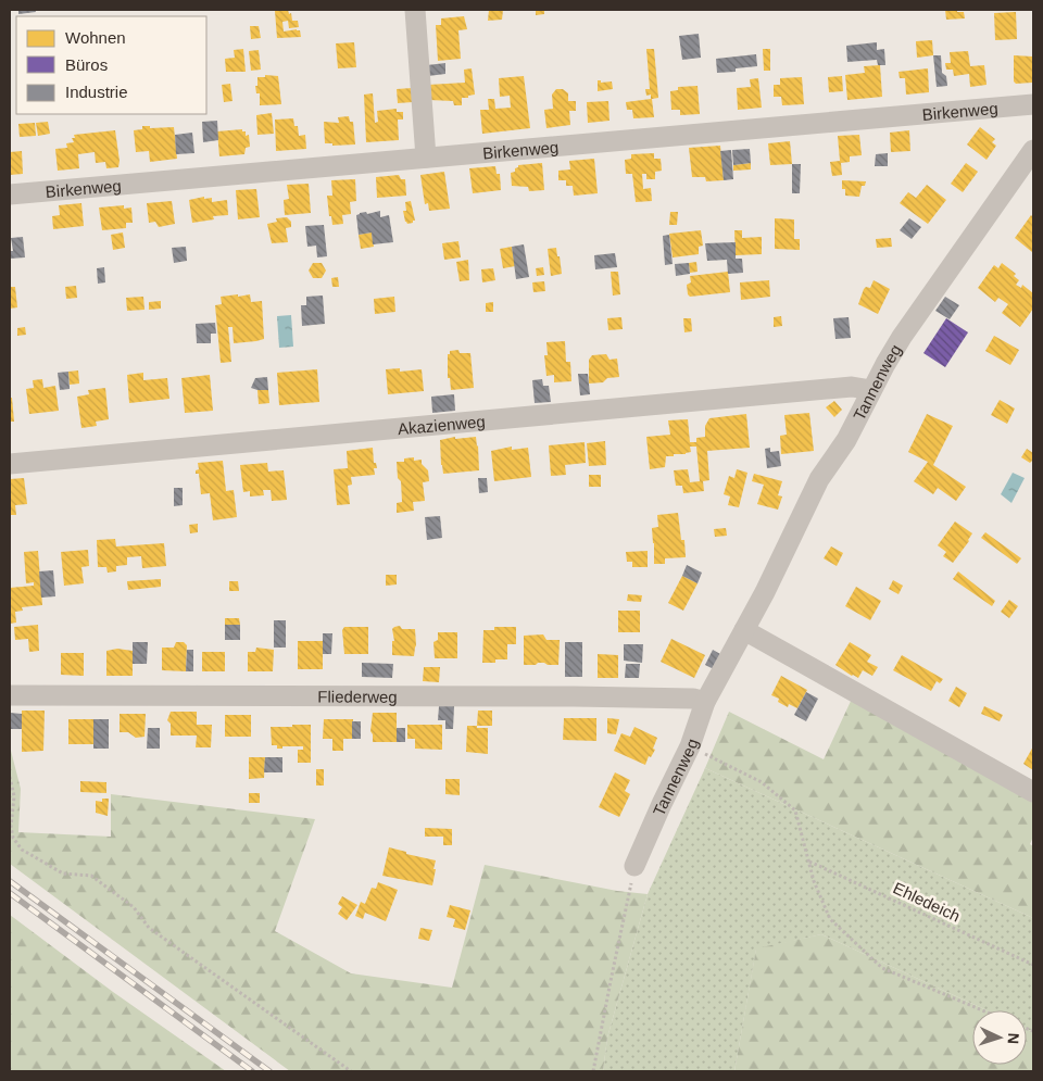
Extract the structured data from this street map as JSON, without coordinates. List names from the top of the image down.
{
  "streets": {
    "street": [
      "Birkenweg",
      "Tannenweg",
      "Akazienweg",
      "Fliederweg"
    ],
    "path": ["Ehledeich"]
  },
  "crossings": [
    ["Tannenweg", "Akazienweg"],
    ["Tannenweg", "Fliederweg"]
  ],
  "legend": ["Wohnen", "Büros", "Industrie"],
  "north": "right"
}
